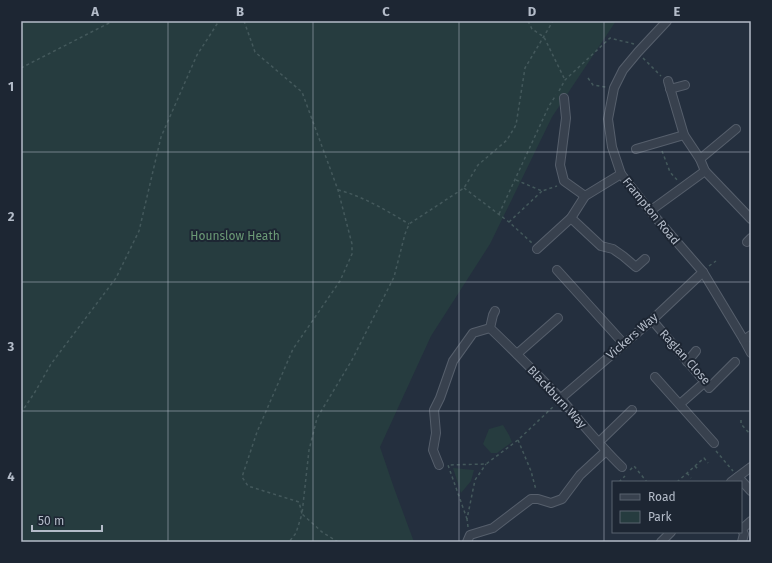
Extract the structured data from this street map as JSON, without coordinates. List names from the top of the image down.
{
  "streets": {
    "street": [
      "Frampton Road",
      "Vickers Way",
      "Raglan Close",
      "Blackburn Way"
    ]
  },
  "crossings": [
    ["Frampton Road", "Vickers Way"],
    ["Vickers Way", "Raglan Close"],
    ["Vickers Way", "Blackburn Way"]
  ],
  "parks": ["Hounslow Heath"],
  "legend": ["Road", "Park"],
  "scale_bar": "50 m",
  "grid": {
    "columns": [
      "A",
      "B",
      "C",
      "D",
      "E"
    ],
    "rows": [
      "1",
      "2",
      "3",
      "4"
    ]
  }
}
